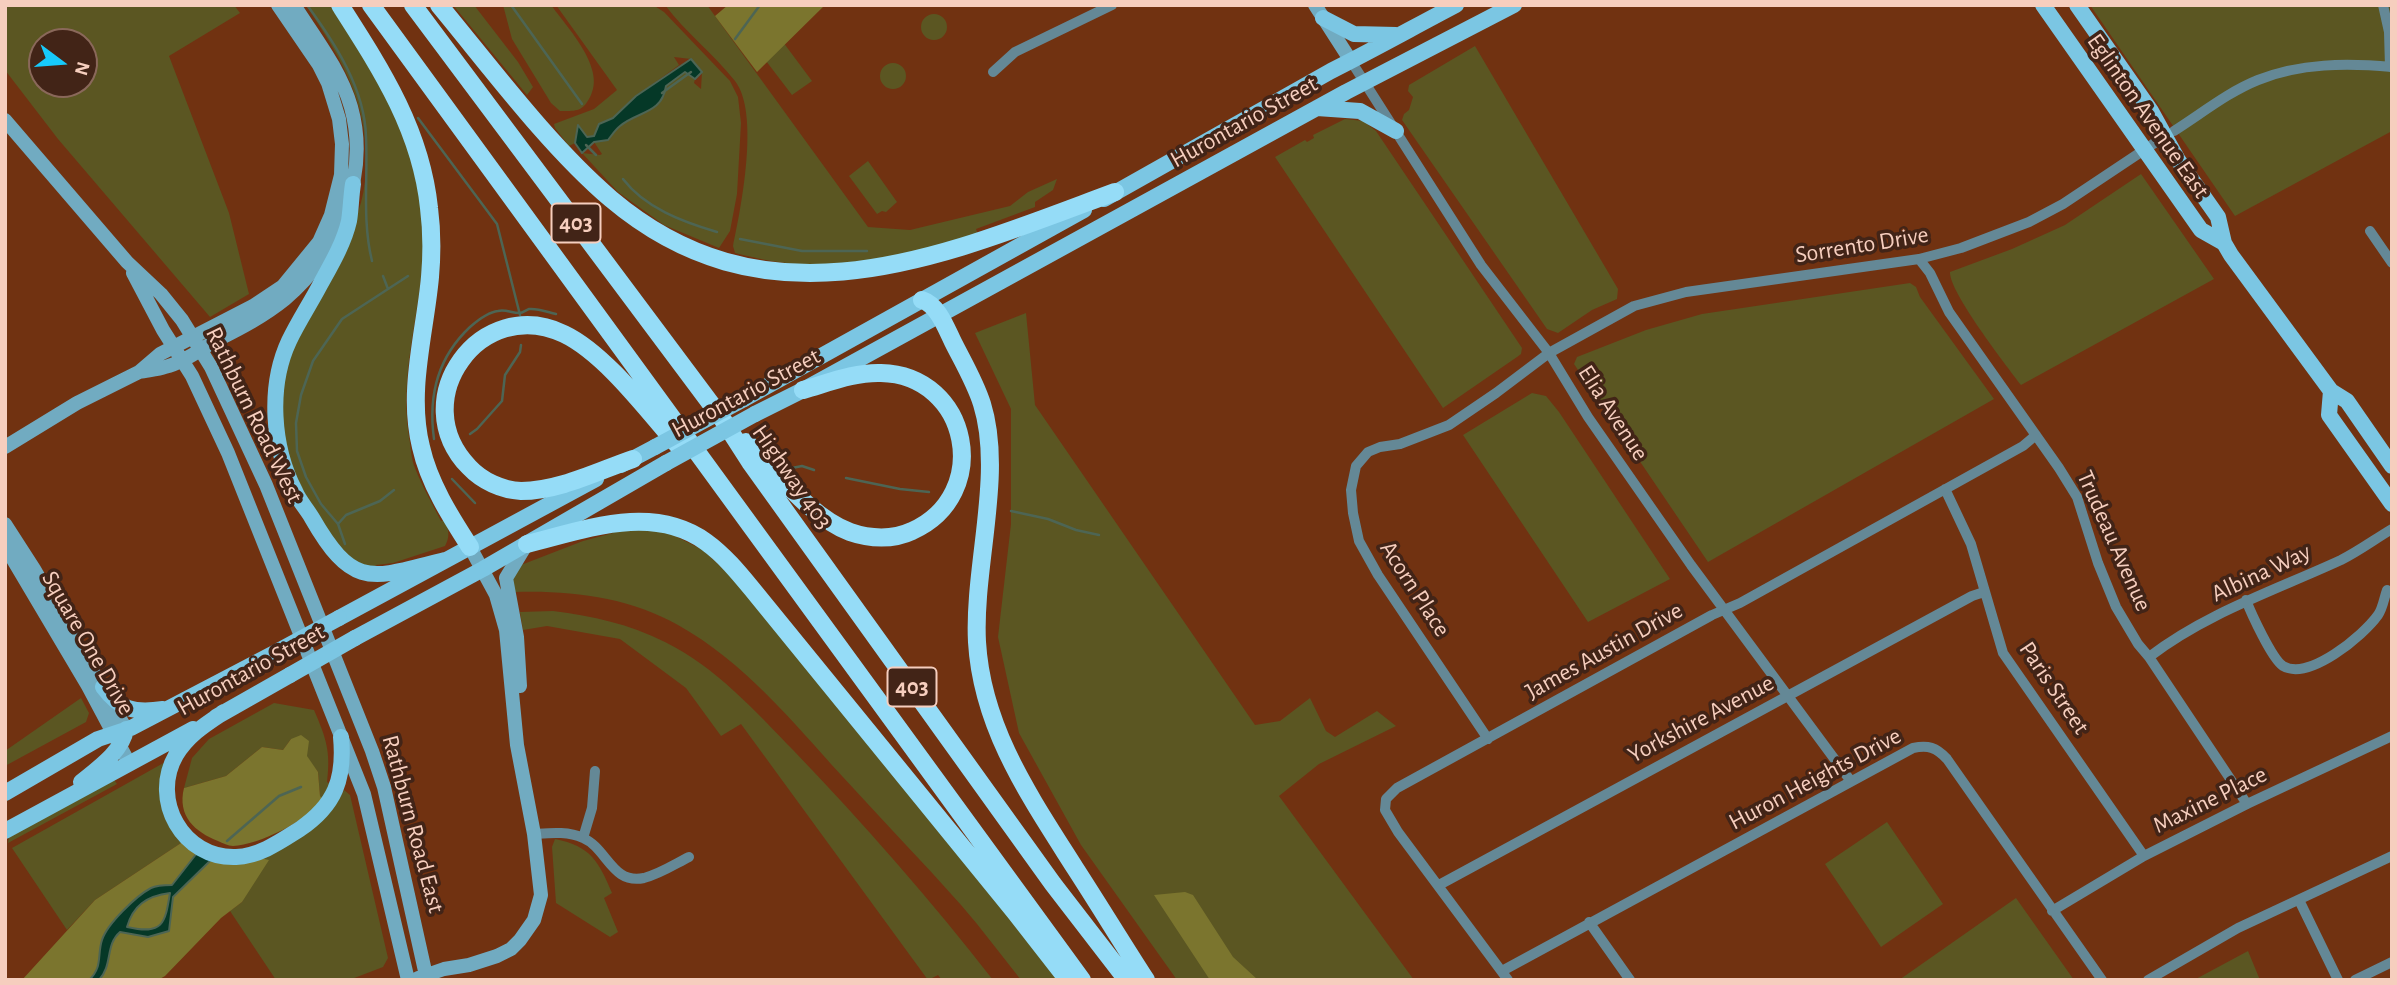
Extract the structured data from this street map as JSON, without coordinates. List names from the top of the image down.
{
  "streets": {
    "highway": ["403", "Highway 403"],
    "main road": ["Eglinton Avenue East", "Hurontario Street"],
    "street": [
      "Sorrento Drive",
      "Elia Avenue",
      "Rathburn Road West",
      "Trudeau Avenue",
      "Albina Way",
      "Acorn Place",
      "Square One Drive",
      "James Austin Drive",
      "Paris Street",
      "Yorkshire Avenue",
      "Huron Heights Drive",
      "Maxine Place",
      "Rathburn Road East"
    ]
  },
  "crossings": [
    ["Eglinton Avenue East", "Sorrento Drive"],
    ["Hurontario Street", "Elia Avenue"],
    ["Hurontario Street", "Square One Drive"],
    ["Sorrento Drive", "Elia Avenue"],
    ["Sorrento Drive", "Trudeau Avenue"],
    ["Sorrento Drive", "Acorn Place"],
    ["Elia Avenue", "Acorn Place"],
    ["Elia Avenue", "James Austin Drive"],
    ["Elia Avenue", "Yorkshire Avenue"],
    ["Elia Avenue", "Huron Heights Drive"],
    ["Rathburn Road West", "Rathburn Road East"],
    ["Trudeau Avenue", "Albina Way"],
    ["Trudeau Avenue", "James Austin Drive"],
    ["Trudeau Avenue", "Maxine Place"],
    ["Acorn Place", "James Austin Drive"],
    ["James Austin Drive", "Paris Street"],
    ["James Austin Drive", "Yorkshire Avenue"],
    ["James Austin Drive", "Huron Heights Drive"],
    ["Paris Street", "Yorkshire Avenue"],
    ["Paris Street", "Maxine Place"],
    ["Huron Heights Drive", "Maxine Place"]
  ],
  "north": "right"
}
